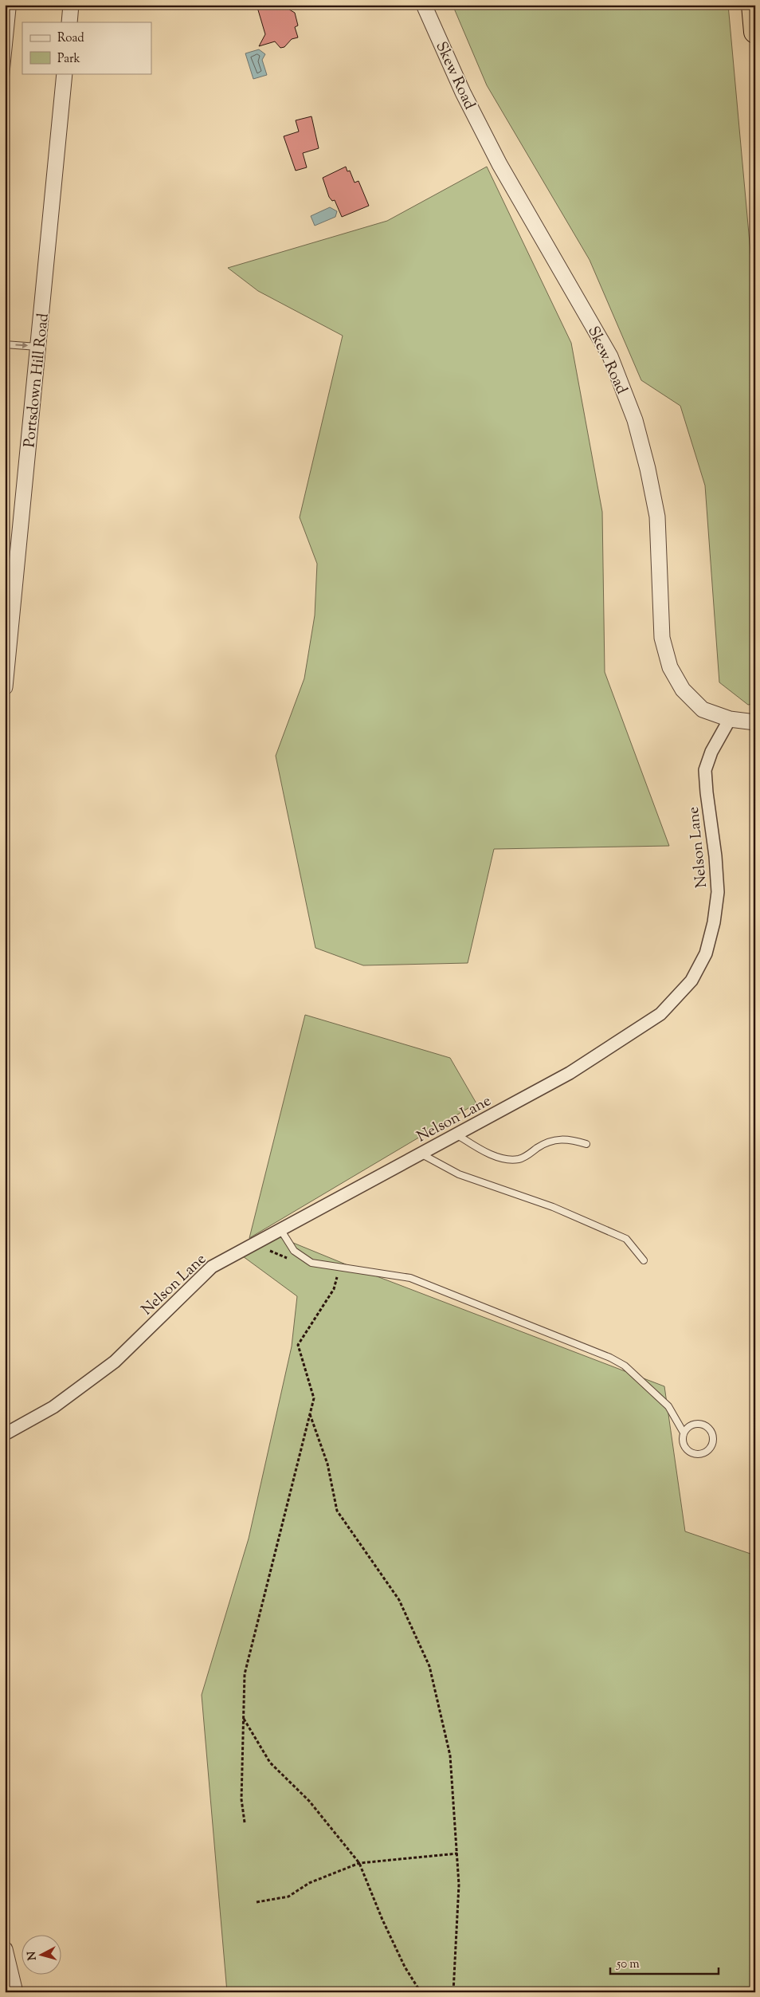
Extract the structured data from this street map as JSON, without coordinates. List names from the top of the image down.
{
  "streets": {
    "street": ["Skew Road", "Portsdown Hill Road", "Nelson Lane"]
  },
  "crossings": [
    ["Skew Road", "Nelson Lane"]
  ],
  "legend": ["Road", "Park"],
  "scale_bar": "50 m",
  "north": "left"
}
